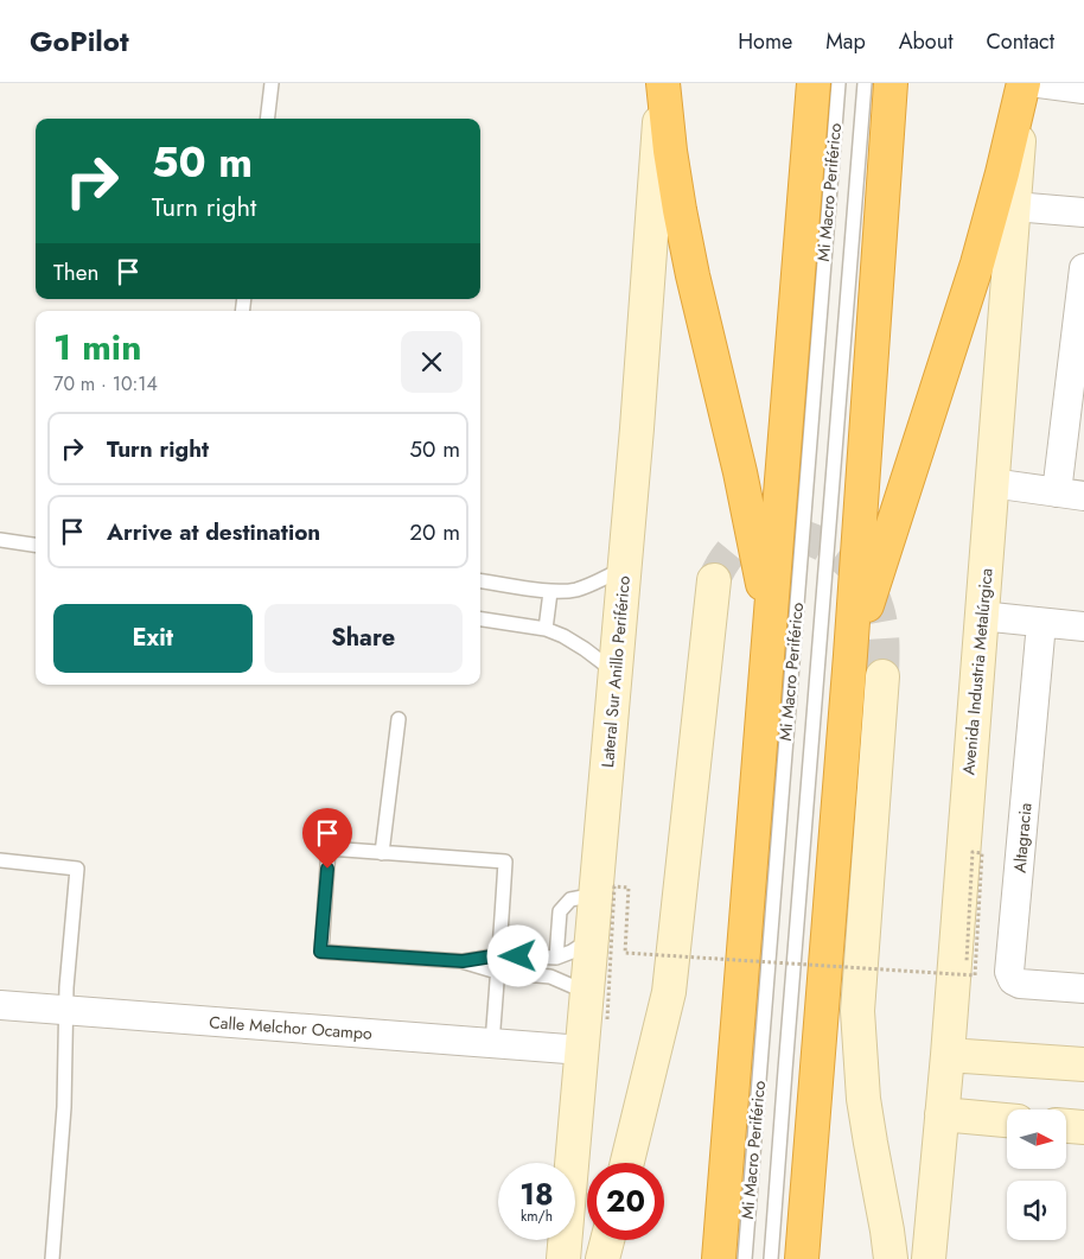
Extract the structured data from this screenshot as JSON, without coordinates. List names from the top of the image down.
{
  "streets": {
    "main road": ["Lateral Sur Anillo Periférico", "Avenida Industria Metalúrgica"],
    "street": ["Altagracia", "Calle Melchor Ocampo"],
    "lane": ["Mi Macro Periférico"]
  },
  "crossings": [
    ["Lateral Sur Anillo Periférico", "Calle Melchor Ocampo"]
  ],
  "north": "right",
  "page": {
    "header": "GoPilot",
    "nav": [
      "Home",
      "Map",
      "About",
      "Contact"
    ],
    "turn": ["50 m", "Turn right"],
    "then": "Then",
    "heading": ["1 min", "70 m · 10:14"],
    "list": [
      {
        "name": "Turn right",
        "value": "50 m"
      },
      {
        "name": "Arrive at destination",
        "value": "20 m"
      }
    ],
    "buttons": ["Exit", "Share"],
    "speed": "18 km/h",
    "limit": "20"
  }
}
